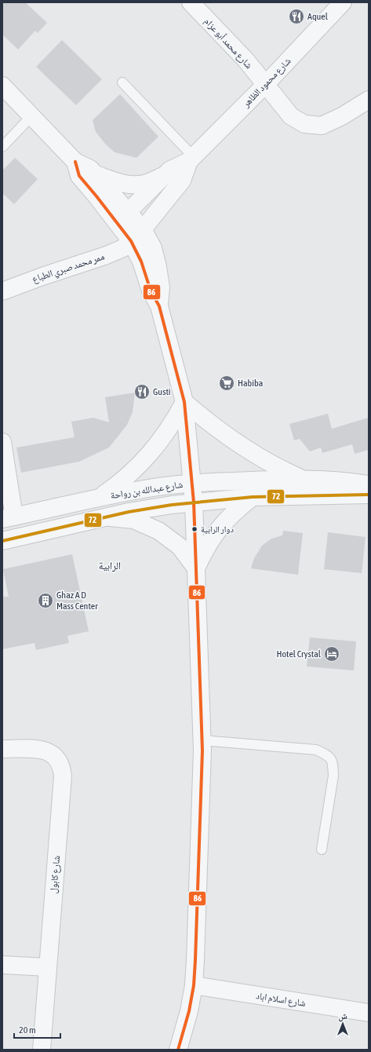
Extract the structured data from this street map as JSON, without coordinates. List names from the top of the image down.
{
  "streets": {
    "street": [
      "شارع محمد أبو عزام",
      "شارع محمود الظاهر",
      "ممر محمد صبري الطباع",
      "شارع عبدالله بن رواحة",
      "شارع كابول",
      "شارع اسلام اباد"
    ]
  },
  "crossings": [
    ["شارع محمد أبو عزام", "شارع محمود الظاهر"],
    ["شارع محمود الظاهر", "ممر محمد صبري الطباع"]
  ],
  "districts": ["الرابية"],
  "places": {
    "restaurant": ["Aquel", "Gusti"],
    "supermarket": ["Habiba"],
    "other": ["دوار الرابية"],
    "building": ["Ghaz A D Mass Center"],
    "hotel": ["Hotel Crystal"]
  },
  "lines": ["transit line 86", "transit line 72"],
  "scale_bar": "20 m",
  "north": "top"
}
